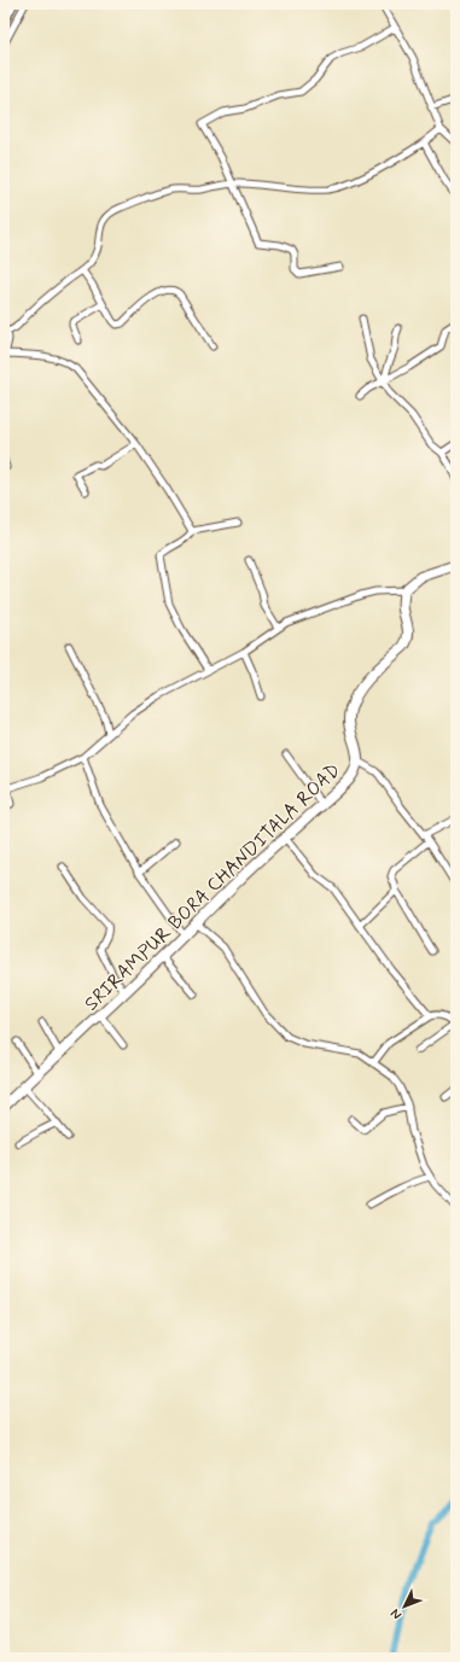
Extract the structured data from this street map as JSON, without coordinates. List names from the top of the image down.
{
  "streets": {
    "main road": ["SRIRAMPUR BORA CHANDITALA ROAD"]
  },
  "north": "bottom left"
}
